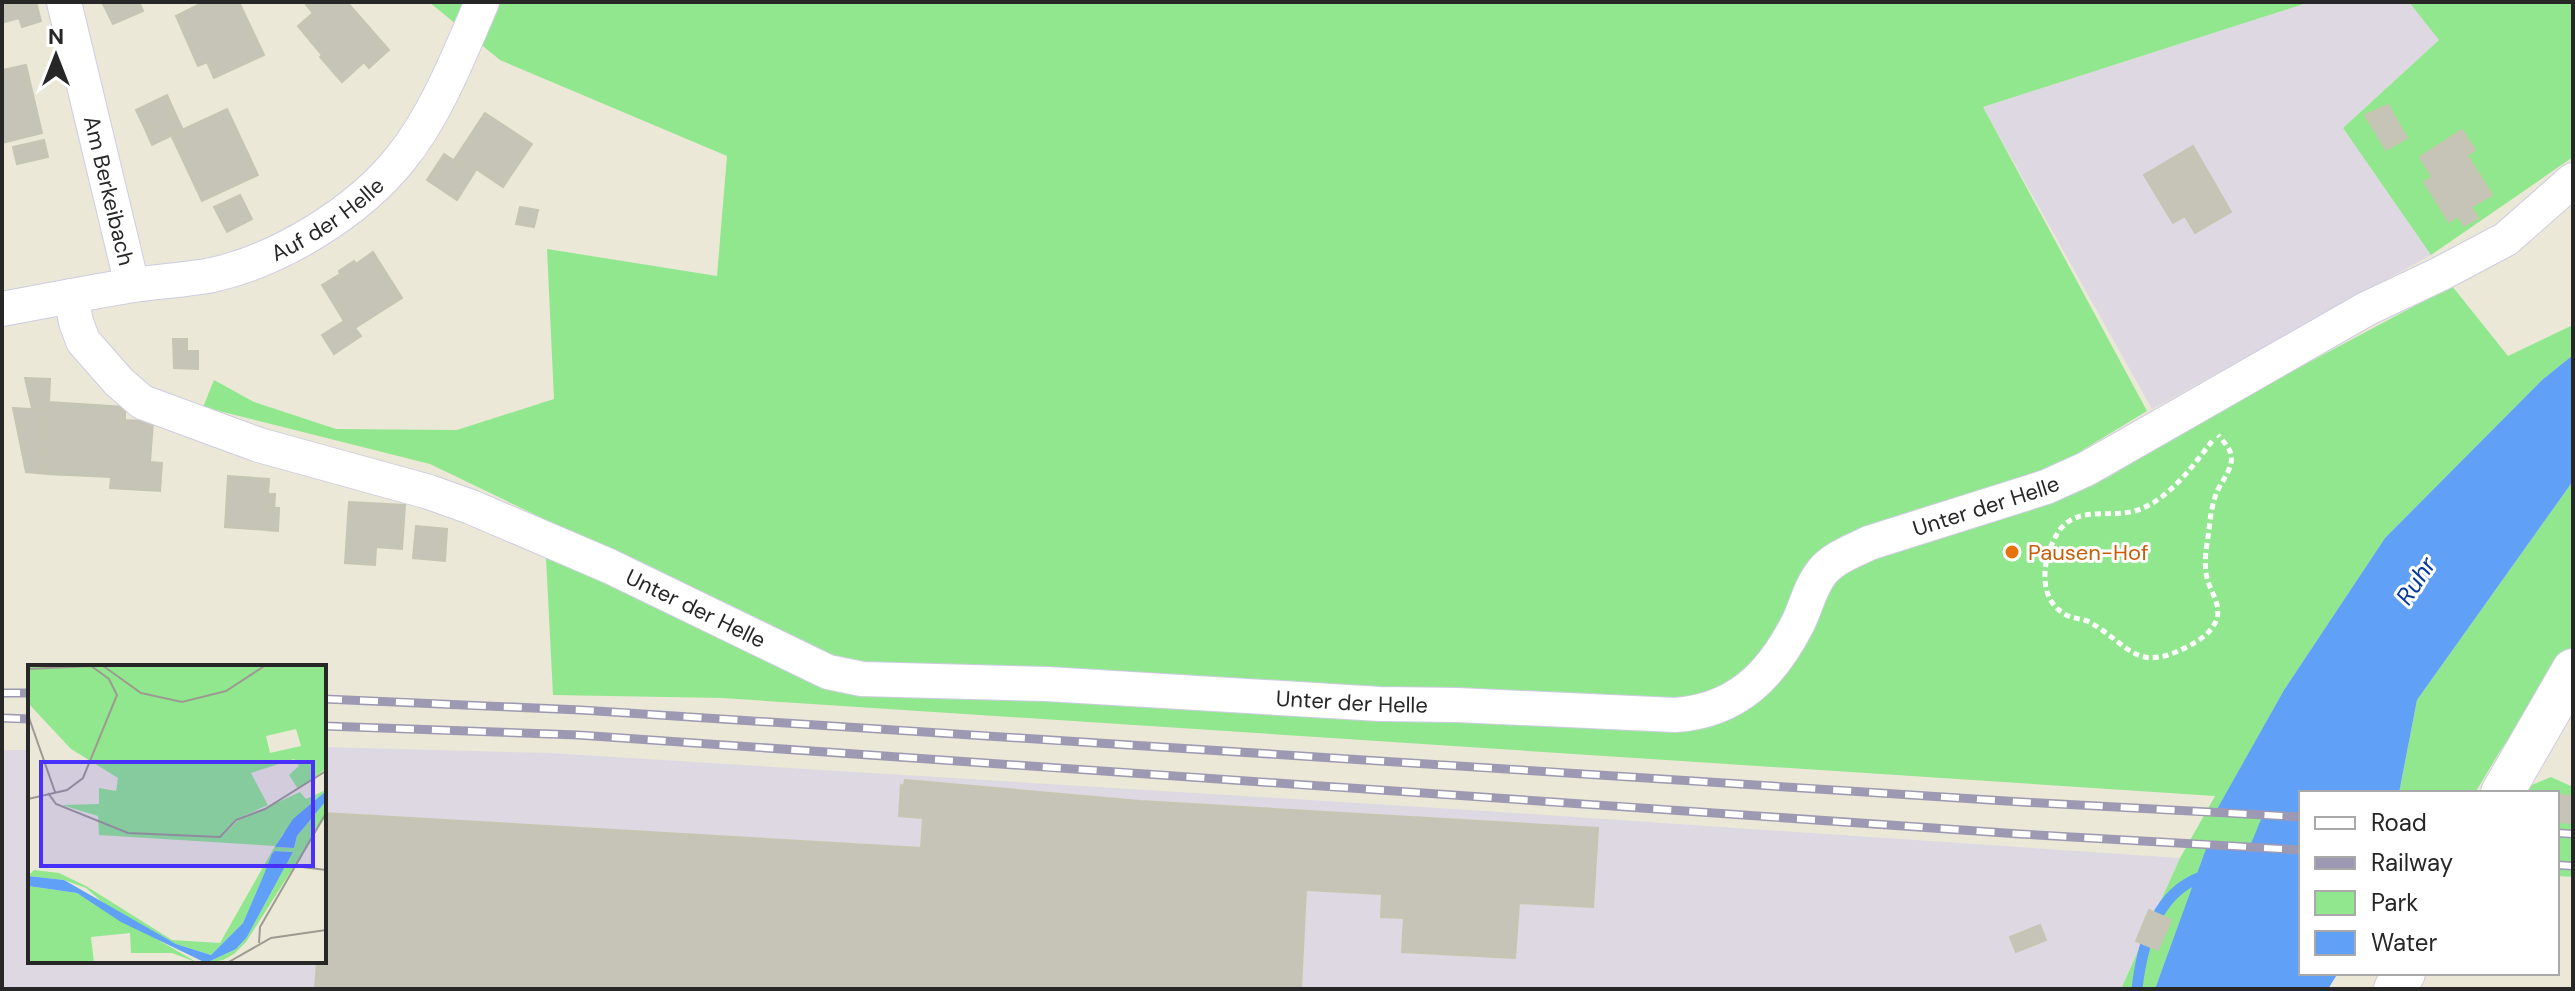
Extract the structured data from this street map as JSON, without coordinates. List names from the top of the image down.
{
  "streets": {
    "street": ["Am Berkeibach", "Auf der Helle", "Unter der Helle"]
  },
  "crossings": [
    ["Am Berkeibach", "Auf der Helle"],
    ["Auf der Helle", "Unter der Helle"]
  ],
  "water": ["Ruhr"],
  "places": ["Pausen-Hof"],
  "legend": [
    "Road",
    "Railway",
    "Park",
    "Water"
  ],
  "north": "top"
}
